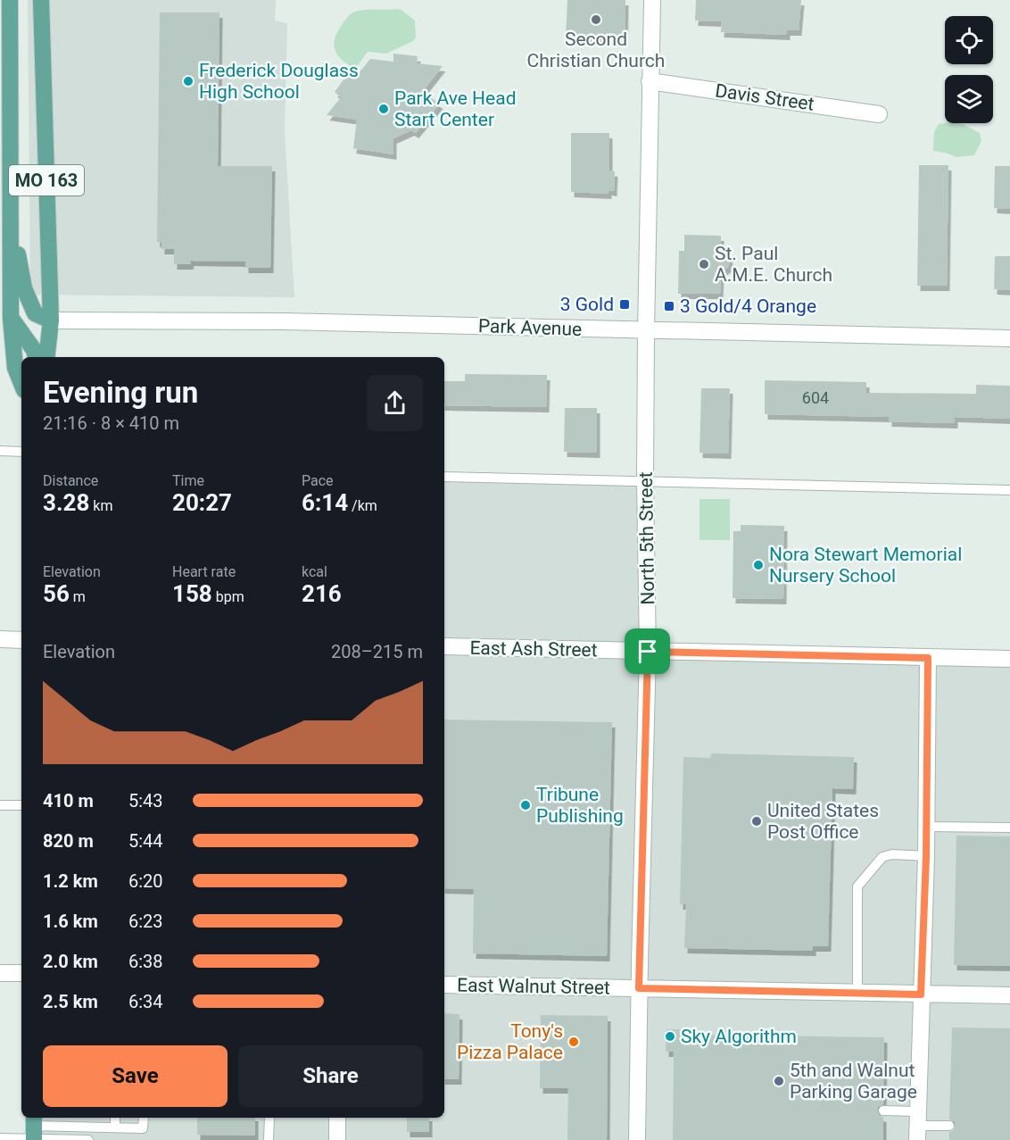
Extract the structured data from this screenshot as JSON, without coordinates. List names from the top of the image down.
{
  "streets": {
    "main road": ["MO 163"],
    "street": [
      "Davis Street",
      "Park Avenue",
      "North 5th Street",
      "East Ash Street",
      "East Walnut Street"
    ]
  },
  "crossings": [
    ["Davis Street", "North 5th Street"],
    ["MO 163", "Park Avenue"],
    ["Park Avenue", "North 5th Street"],
    ["North 5th Street", "East Ash Street"],
    ["North 5th Street", "East Walnut Street"]
  ],
  "places": {
    "other": [
      "Second Christian Church",
      "Frederick Douglass High School",
      "Park Ave Head Start Center",
      "St. Paul A.M.E. Church",
      "Nora Stewart Memorial Nursery School",
      "Tribune Publishing",
      "United States Post Office",
      "Sky Algorithm",
      "Tony's Pizza Palace",
      "5th and Walnut Parking Garage"
    ],
    "transit": ["3 Gold", "3 Gold/4 Orange"]
  },
  "house_numbers": ["604"],
  "page": {
    "heading": ["Evening run", "21:16 · 8 × 410 m"],
    "stats": [
      ["Distance", "3.28 km"],
      ["Time", "20:27"],
      ["Pace", "6:14 /km"],
      ["Elevation", "56 m"],
      ["Heart rate", "158 bpm"],
      ["kcal", "216"]
    ],
    "chart": ["Elevation", "208–215 m"],
    "list": [
      {
        "name": "410 m",
        "note": "5:43"
      },
      {
        "name": "820 m",
        "note": "5:44"
      },
      {
        "name": "1.2 km",
        "note": "6:20"
      },
      {
        "name": "1.6 km",
        "note": "6:23"
      },
      {
        "name": "2.0 km",
        "note": "6:38"
      },
      {
        "name": "2.5 km",
        "note": "6:34"
      }
    ],
    "buttons": ["Save", "Share"]
  }
}
